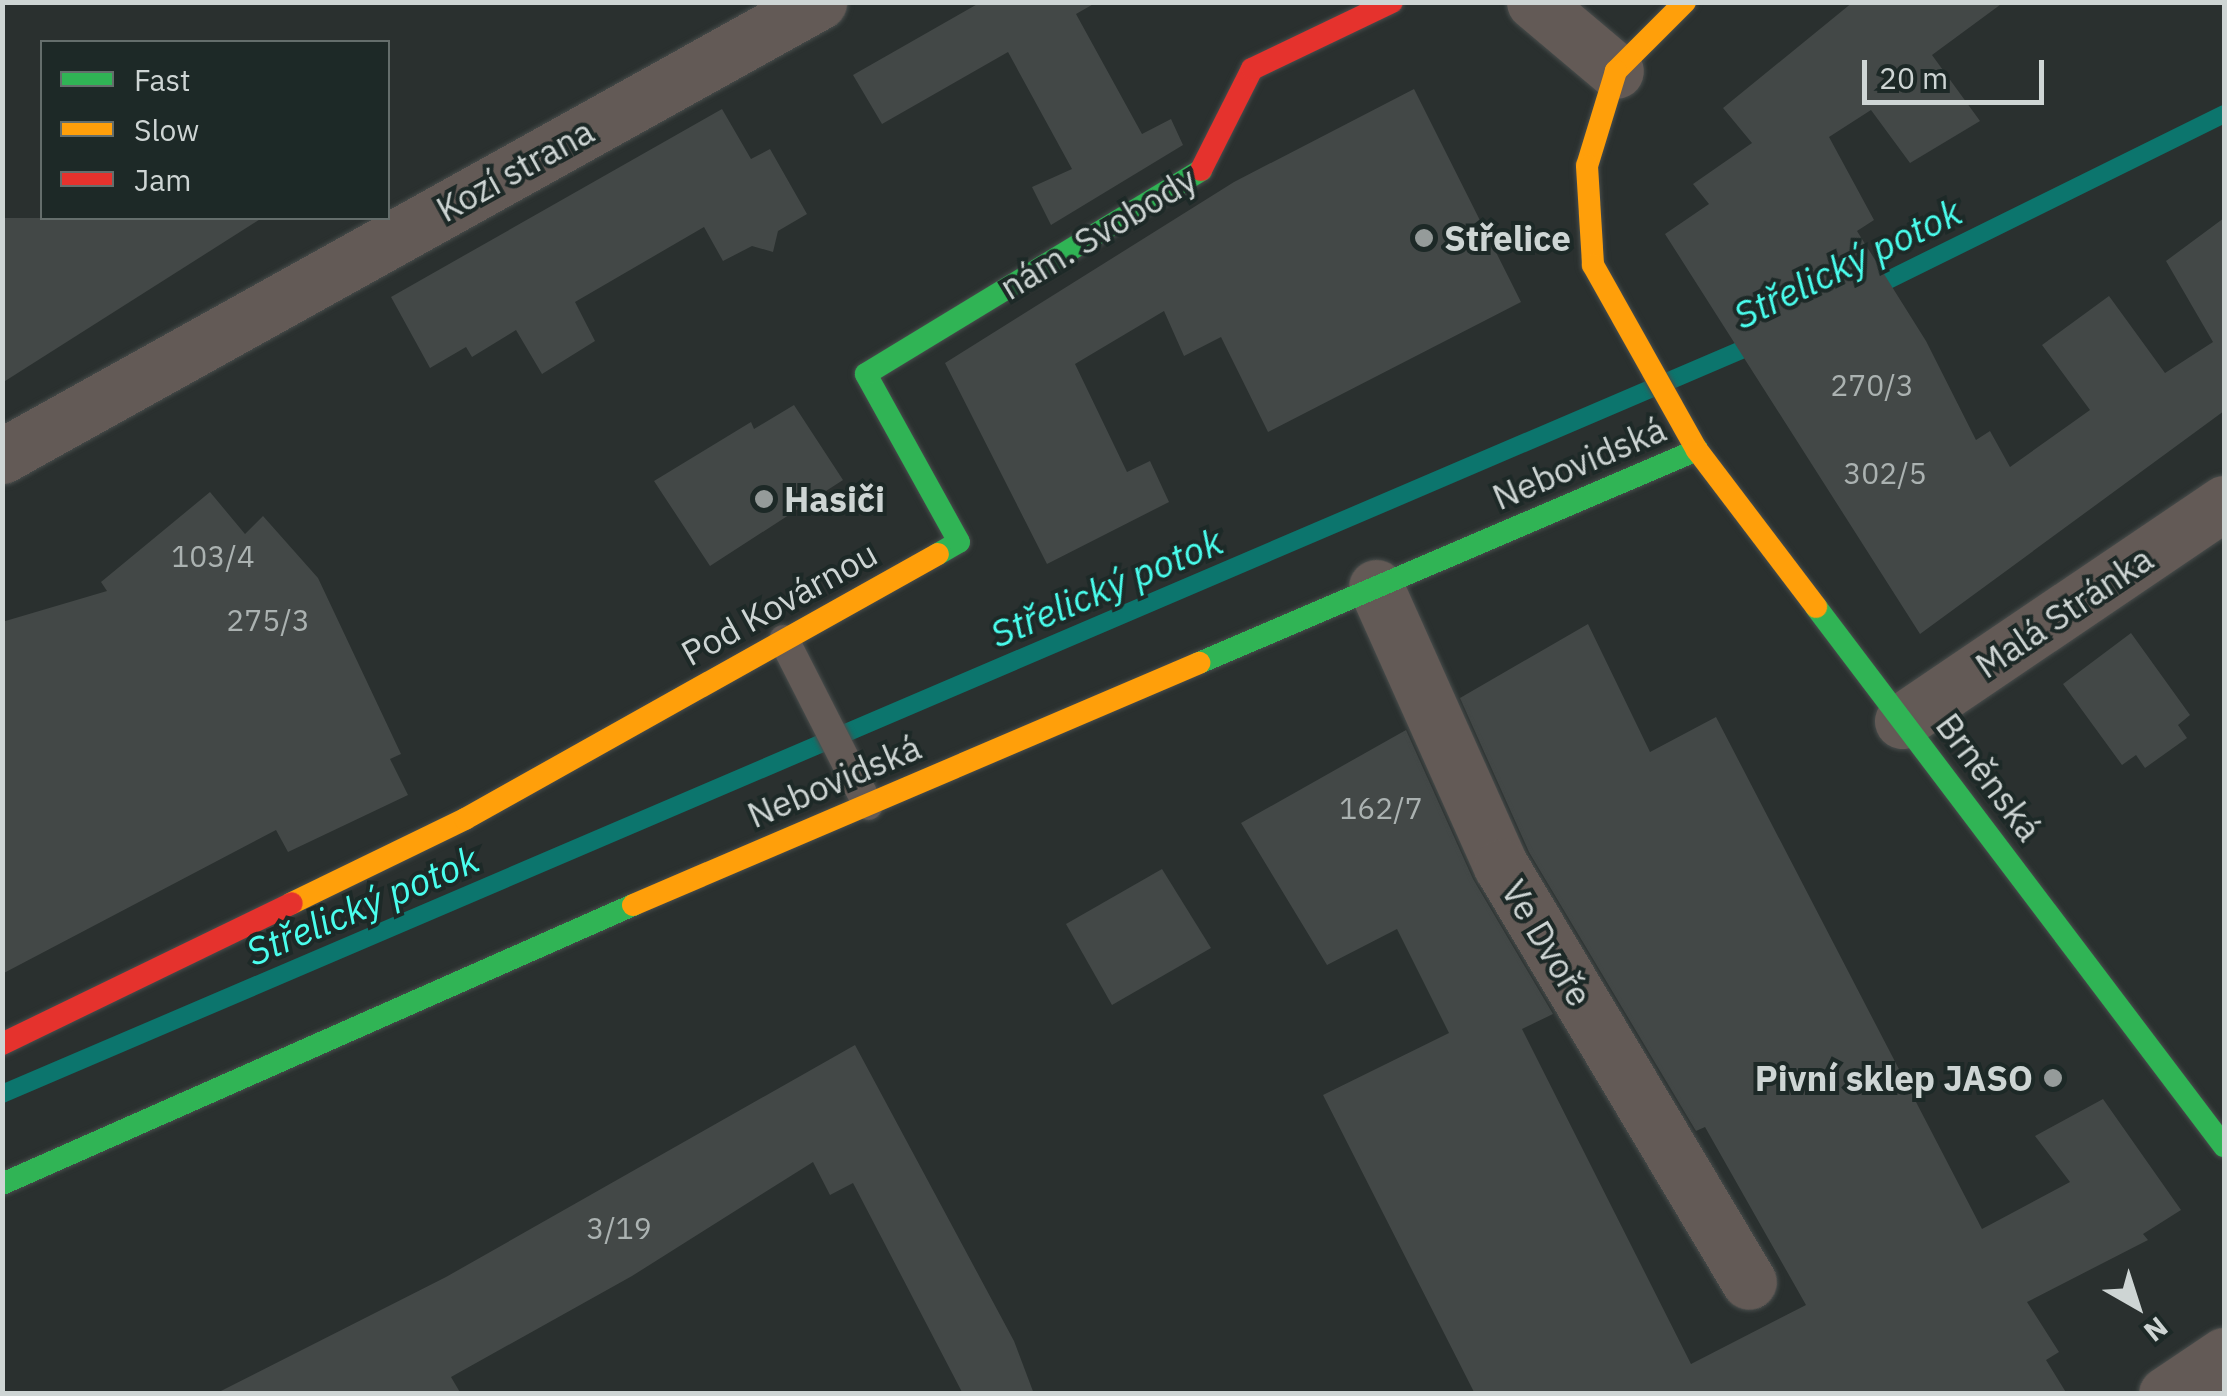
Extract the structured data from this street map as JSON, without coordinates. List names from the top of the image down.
{
  "streets": {
    "street": [
      "Kozí strana",
      "nám. Svobody",
      "Nebovidská",
      "Pod Kovárnou",
      "Malá Stránka",
      "Brněnská",
      "Ve Dvoře"
    ]
  },
  "crossings": [
    ["nám. Svobody", "Pod Kovárnou"],
    ["Nebovidská", "Brněnská"],
    ["Nebovidská", "Ve Dvoře"],
    ["Malá Stránka", "Brněnská"]
  ],
  "water": ["Střelický potok"],
  "places": ["Střelice", "Hasiči", "Pivní sklep JASO"],
  "house_numbers": [
    "270/3",
    "302/5",
    "103/4",
    "275/3",
    "162/7",
    "3/19"
  ],
  "legend": ["Fast", "Slow", "Jam"],
  "scale_bar": "20 m",
  "north": "bottom right"
}
